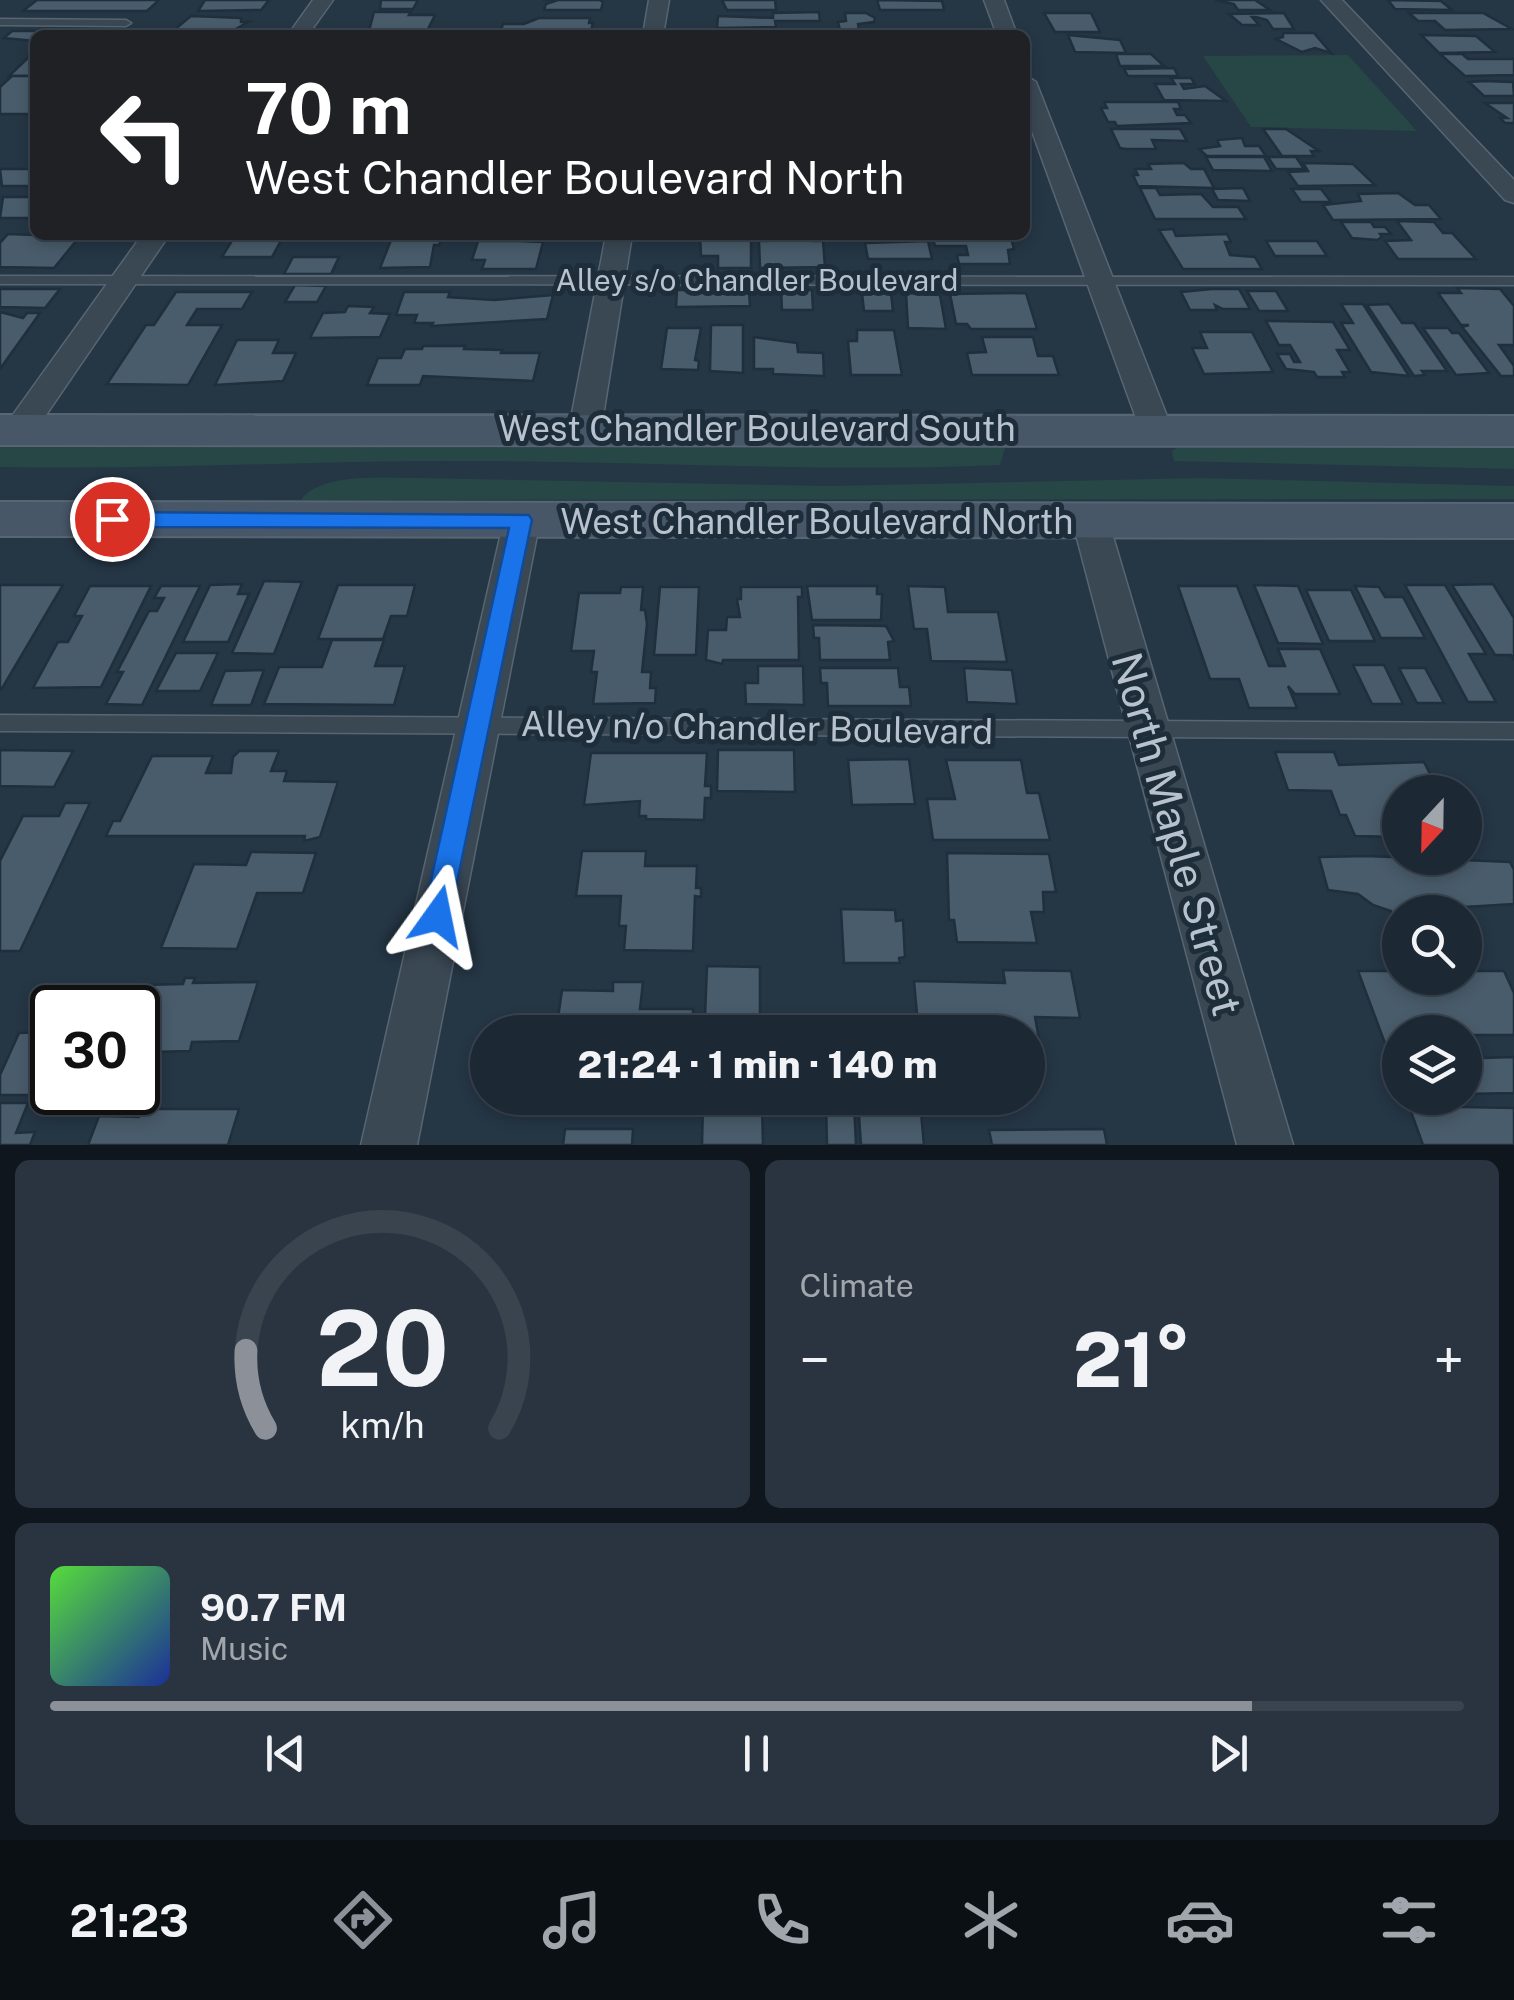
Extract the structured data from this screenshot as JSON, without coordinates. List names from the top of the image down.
{
  "streets": {
    "main road": ["West Chandler Boulevard South", "West Chandler Boulevard North"],
    "street": ["North Maple Street"],
    "lane": ["Alley s/o Chandler Boulevard", "Alley n/o Chandler Boulevard"]
  },
  "crossings": [
    ["West Chandler Boulevard North", "North Maple Street"],
    ["Alley n/o Chandler Boulevard", "North Maple Street"]
  ],
  "north": "bottom",
  "page": {
    "turn": ["70 m", "West Chandler Boulevard North"],
    "limit": "30",
    "trip": "21:24 · 1 min · 140 m",
    "tile": "Climate",
    "heat": ["−", "21°", "+"],
    "song": ["90.7 FM", "Music"],
    "tabs": "21:23",
    "gauge": ["20", "km/h"]
  }
}
